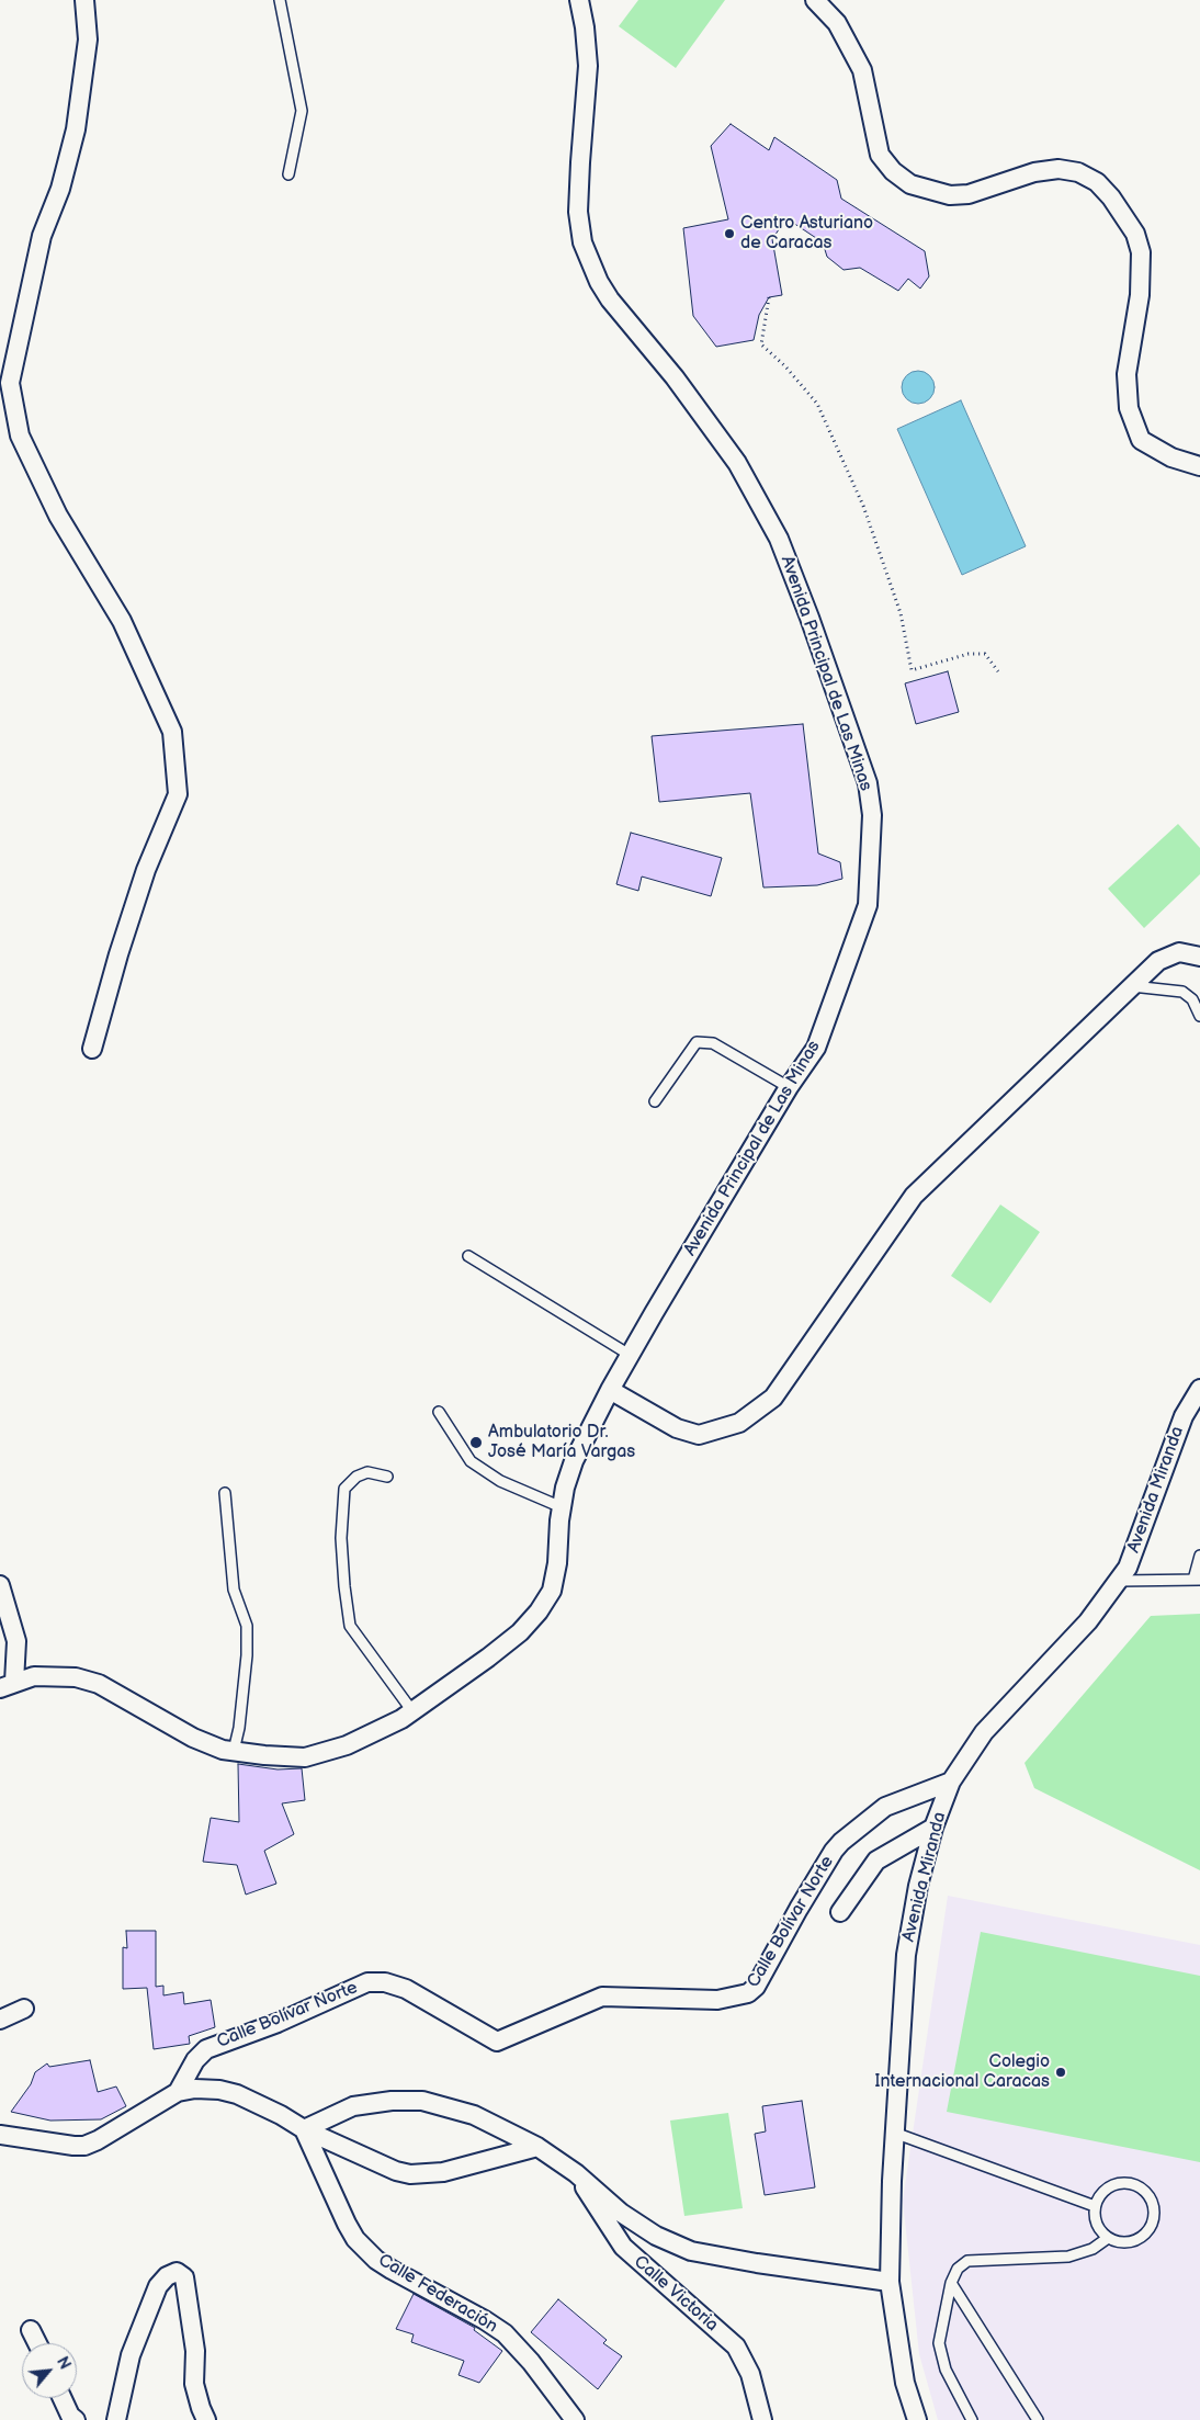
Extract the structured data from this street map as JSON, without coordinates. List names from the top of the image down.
{
  "streets": {
    "street": [
      "Avenida Principal de Las Minas",
      "Avenida Miranda",
      "Calle Bolívar Norte",
      "Calle Federación",
      "Calle Victoria"
    ]
  },
  "crossings": [
    ["Avenida Miranda", "Calle Bolívar Norte"]
  ],
  "places": ["Centro Asturiano de Caracas", "Ambulatorio Dr. José María Vargas", "Colegio Internacional Caracas"],
  "north": "top right"
}
